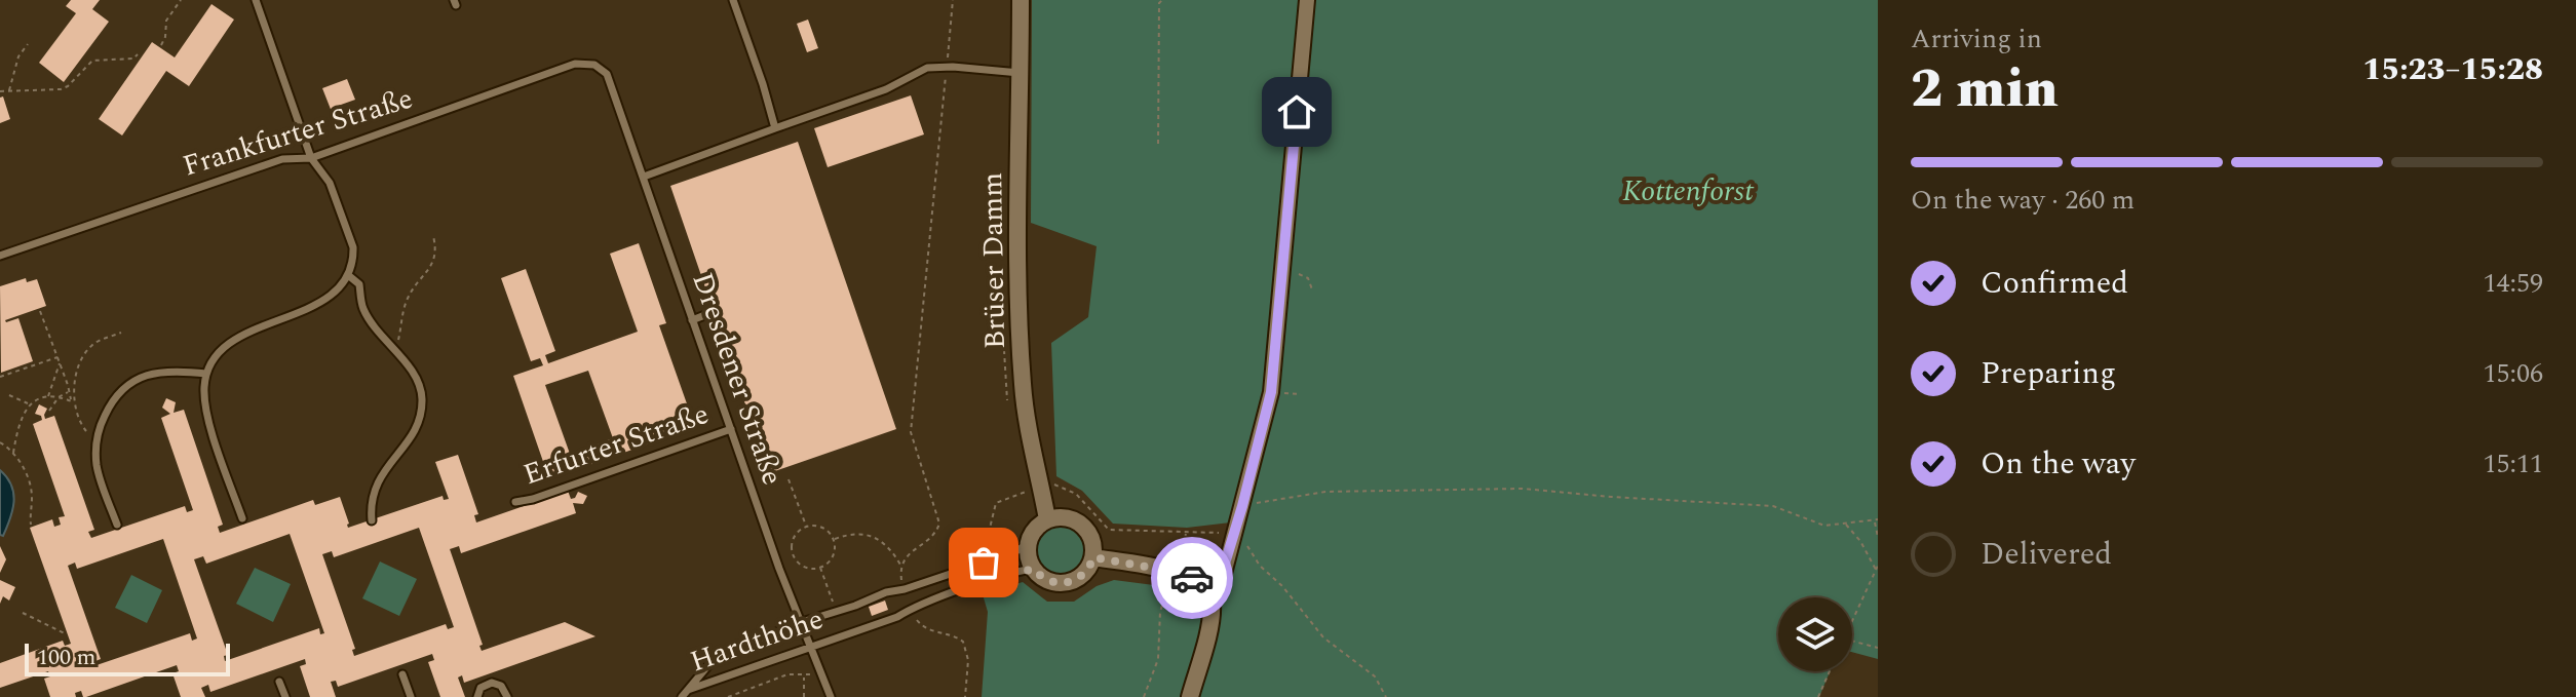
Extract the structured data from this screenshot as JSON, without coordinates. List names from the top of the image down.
{
  "streets": {
    "street": ["Brüser Damm"],
    "lane": [
      "Frankfurter Straße",
      "Dresdener Straße",
      "Erfurter Straße",
      "Hardthöhe"
    ]
  },
  "crossings": [
    ["Frankfurter Straße", "Dresdener Straße"],
    ["Brüser Damm", "Hardthöhe"],
    ["Dresdener Straße", "Erfurter Straße"],
    ["Dresdener Straße", "Hardthöhe"]
  ],
  "parks": ["Kottenforst"],
  "scale_bar": "100 m",
  "page": {
    "heading": ["2 min", "Arriving in", "15:23–15:28"],
    "bar": "On the way · 260 m",
    "list": [
      ["Confirmed", "14:59"],
      ["Preparing", "15:06"],
      ["On the way", "15:11"],
      "Delivered"
    ],
    "scale": "100 m"
  }
}
